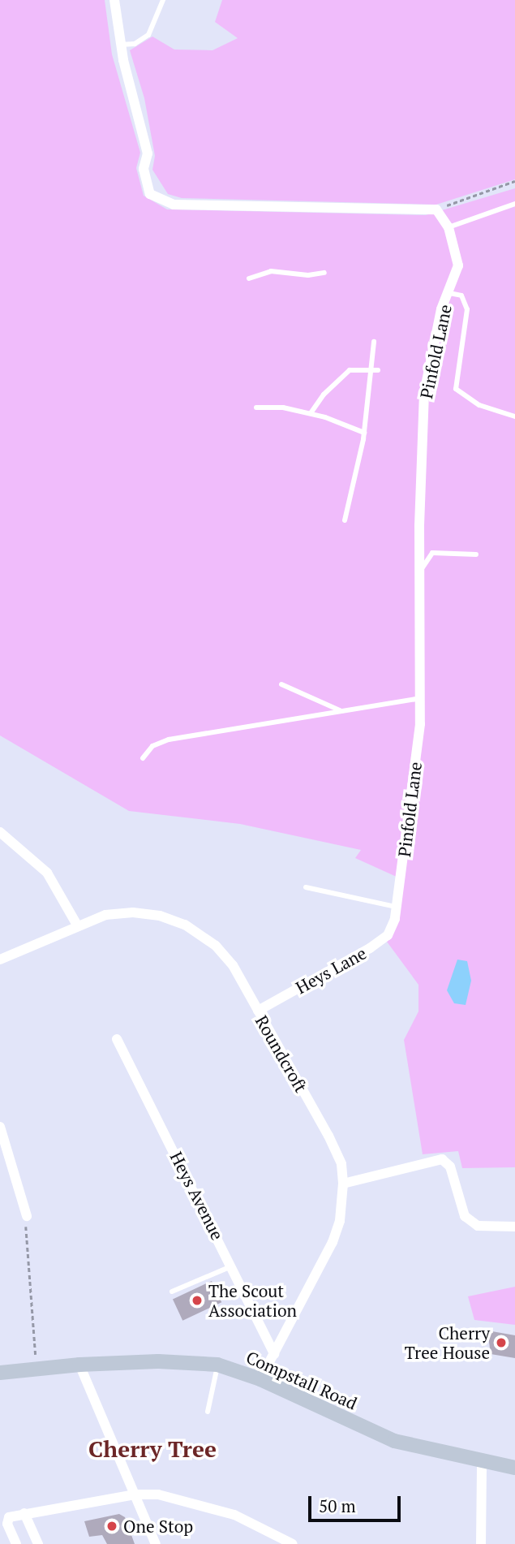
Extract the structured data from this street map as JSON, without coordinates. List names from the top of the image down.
{
  "streets": {
    "main road": ["Compstall Road"],
    "street": [
      "Pinfold Lane",
      "Heys Lane",
      "Roundcroft",
      "Heys Avenue"
    ]
  },
  "crossings": [
    ["Pinfold Lane", "Heys Lane"],
    ["Heys Lane", "Roundcroft"],
    ["Roundcroft", "Heys Avenue"],
    ["Roundcroft", "Compstall Road"]
  ],
  "districts": ["Cherry Tree"],
  "places": ["The Scout Association", "Cherry Tree House", "One Stop"],
  "scale_bar": "50 m"
}
